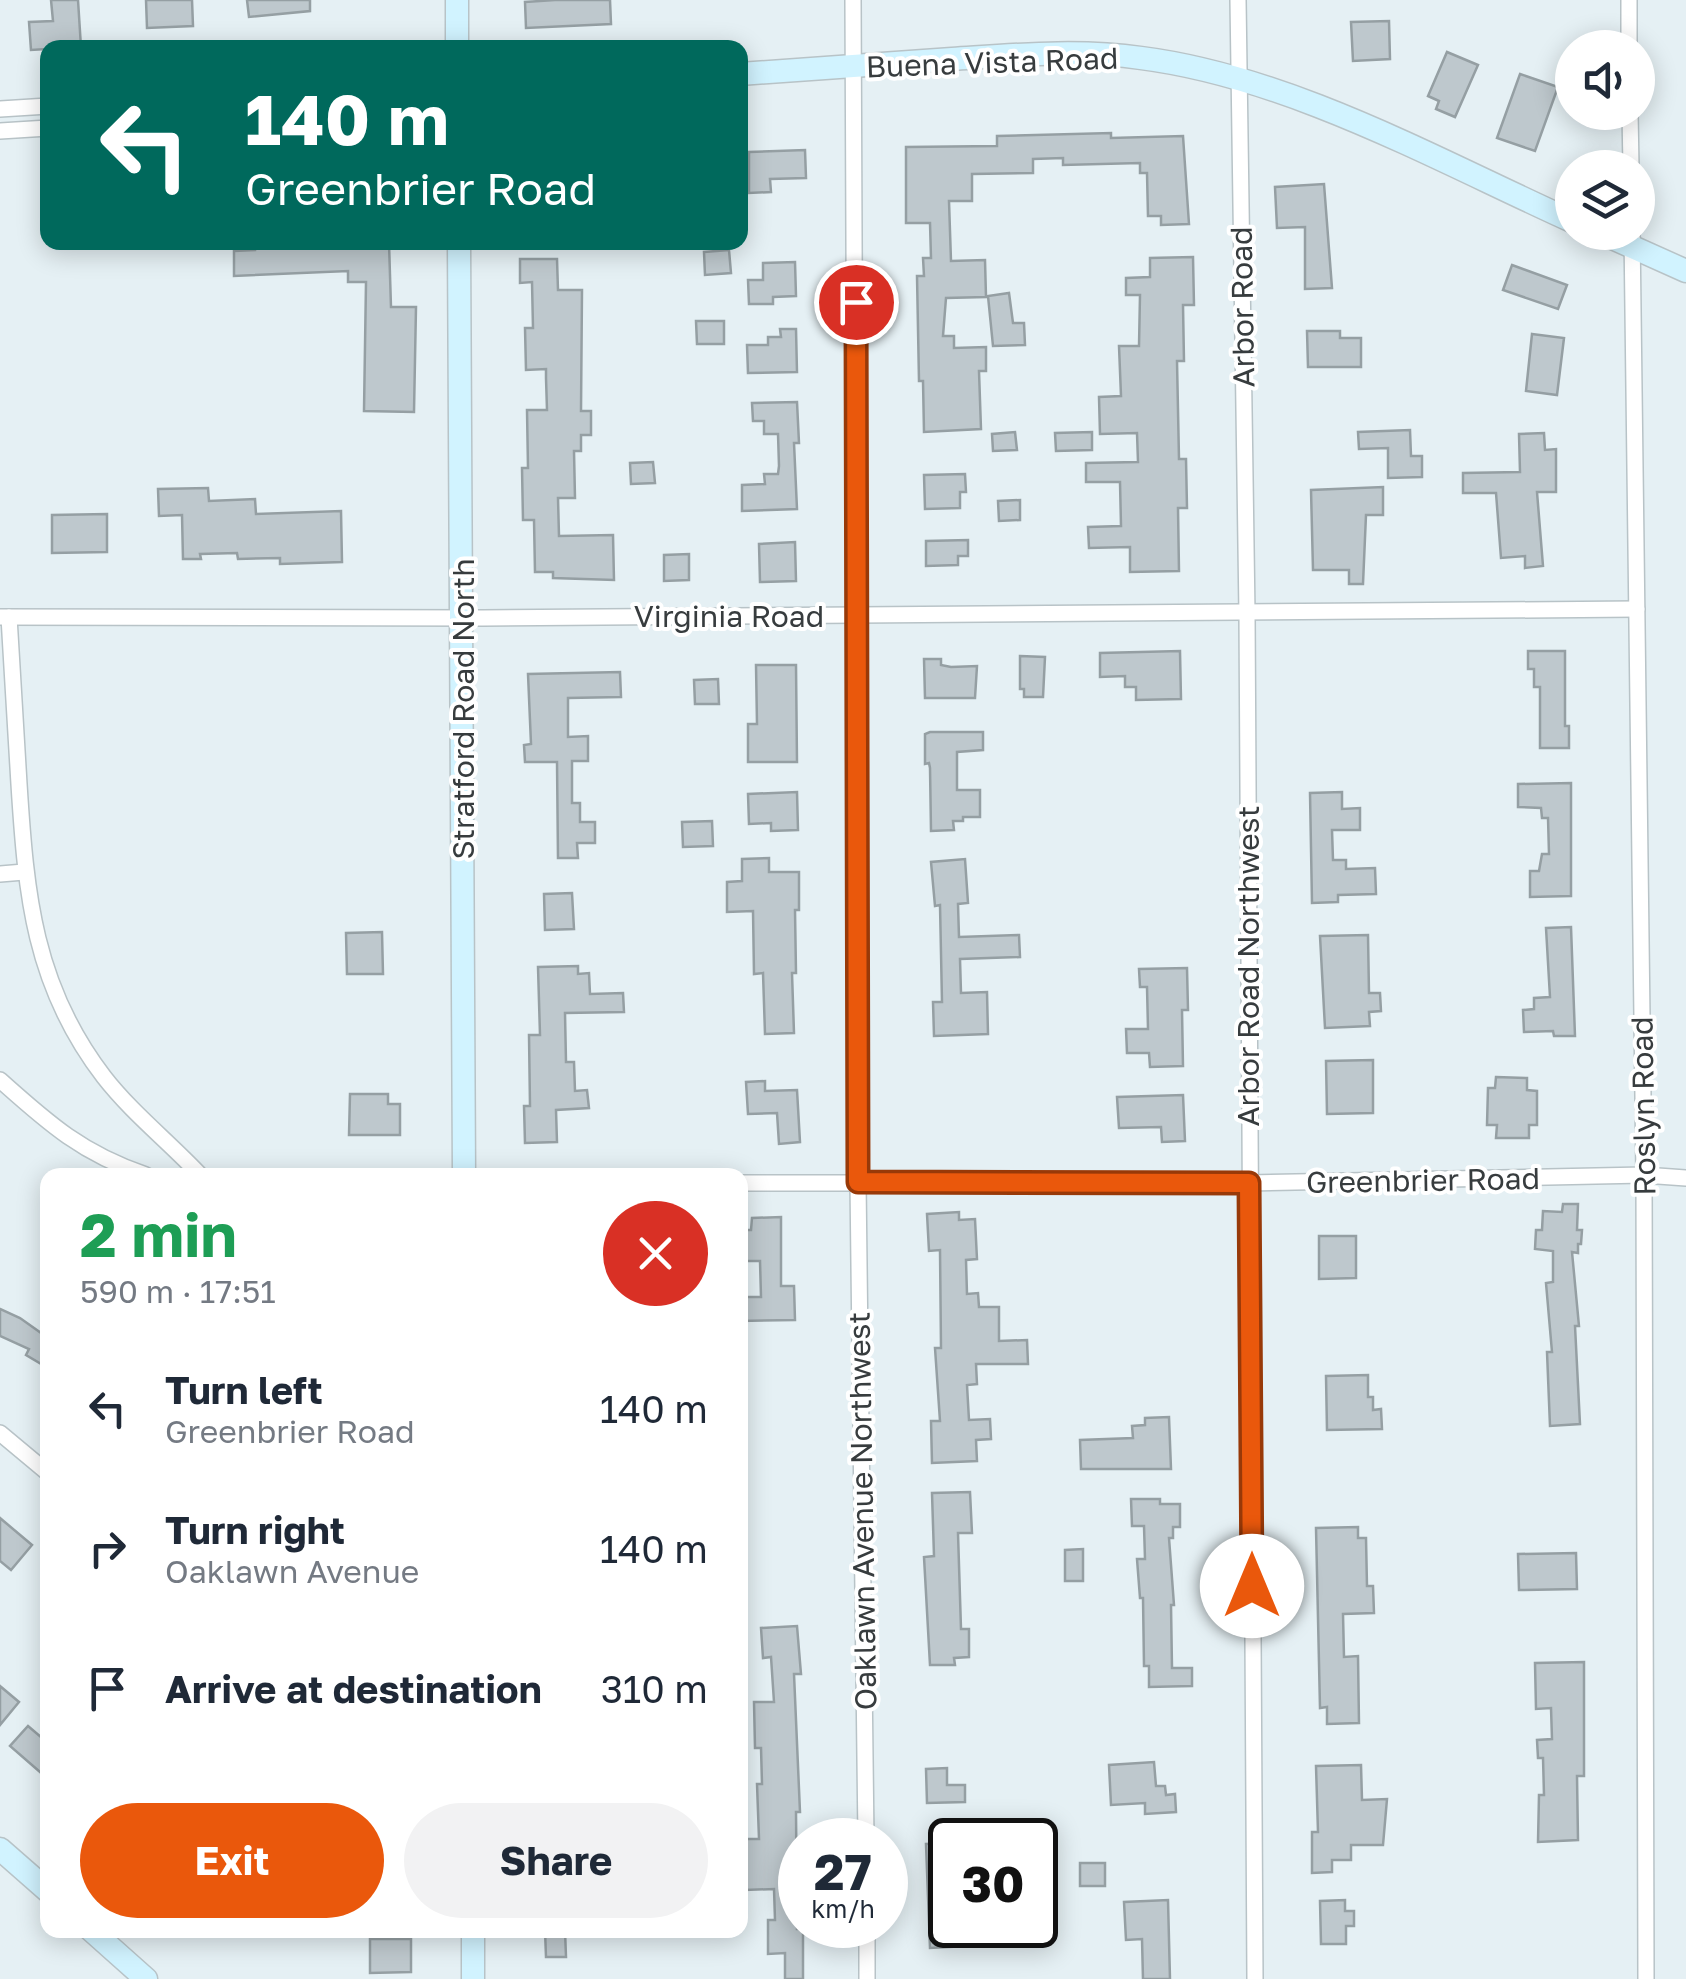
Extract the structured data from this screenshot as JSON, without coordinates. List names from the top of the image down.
{
  "streets": {
    "street": [
      "Buena Vista Road",
      "Arbor Road",
      "Virginia Road",
      "Stratford Road North",
      "Arbor Road Northwest",
      "Roslyn Road",
      "Greenbrier Road",
      "Oaklawn Avenue Northwest"
    ]
  },
  "crossings": [
    ["Buena Vista Road", "Arbor Road"],
    ["Buena Vista Road", "Oaklawn Avenue Northwest"],
    ["Arbor Road", "Virginia Road"],
    ["Arbor Road", "Arbor Road Northwest"],
    ["Virginia Road", "Stratford Road North"],
    ["Virginia Road", "Arbor Road Northwest"],
    ["Virginia Road", "Roslyn Road"],
    ["Virginia Road", "Oaklawn Avenue Northwest"],
    ["Arbor Road Northwest", "Greenbrier Road"],
    ["Roslyn Road", "Greenbrier Road"],
    ["Greenbrier Road", "Oaklawn Avenue Northwest"]
  ],
  "page": {
    "turn": ["140 m", "Greenbrier Road"],
    "heading": ["2 min", "590 m · 17:51"],
    "list": [
      {
        "name": "Turn left",
        "note": "Greenbrier Road",
        "value": "140 m"
      },
      {
        "name": "Turn right",
        "note": "Oaklawn Avenue",
        "value": "140 m"
      },
      {
        "name": "Arrive at destination",
        "value": "310 m"
      }
    ],
    "buttons": ["Exit", "Share"],
    "speed": "27 km/h",
    "limit": "30"
  }
}
